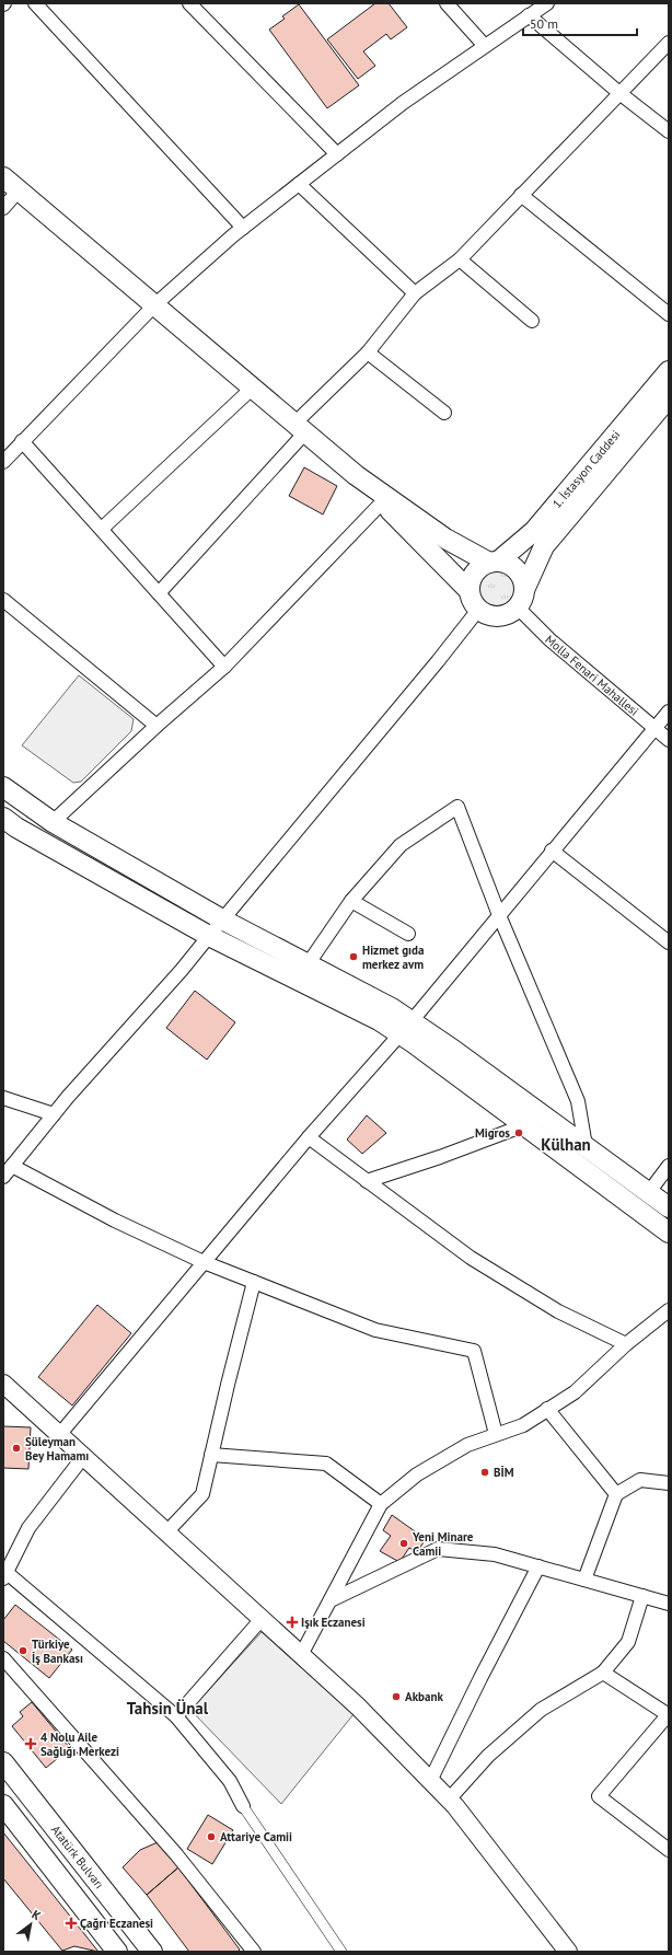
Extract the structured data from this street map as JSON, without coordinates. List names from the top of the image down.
{
  "streets": {
    "main road": ["1. İstasyon Caddesi", "Atatürk Bulvarı"],
    "street": ["Molla Fenari Mahallesi"]
  },
  "crossings": [
    ["1. İstasyon Caddesi", "Molla Fenari Mahallesi"]
  ],
  "districts": ["Külhan", "Tahsin Ünal"],
  "places": {
    "other": [
      "Hizmet gıda merkez avm",
      "Migros",
      "Süleyman Bey Hamamı",
      "BİM",
      "Yeni Minare Camii",
      "Türkiye İş Bankası",
      "Akbank",
      "Attariye Camii"
    ],
    "health": ["Işık Eczanesi", "4 Nolu Aile Sağlığı Merkezi", "Çağrı Eczanesi"]
  },
  "scale_bar": "50 m",
  "north": "top right"
}
